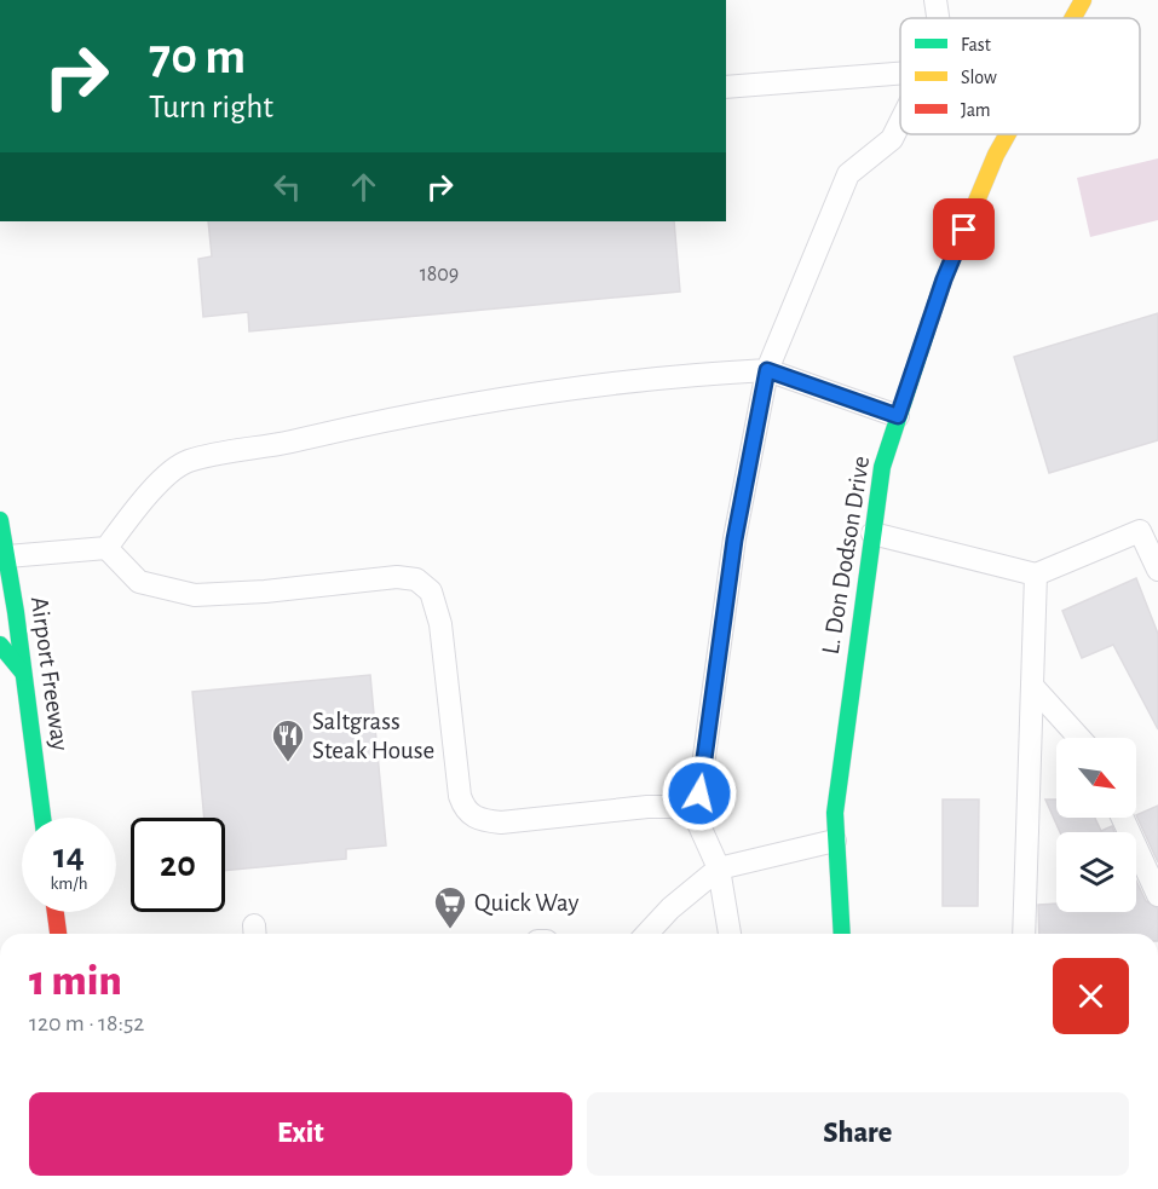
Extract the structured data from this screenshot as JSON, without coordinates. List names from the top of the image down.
{
  "streets": {
    "main road": ["L. Don Dodson Drive", "Airport Freeway"]
  },
  "places": {
    "restaurant": ["Saltgrass Steak House"],
    "supermarket": ["Quick Way"]
  },
  "house_numbers": ["1809"],
  "legend": ["Fast", "Slow", "Jam"],
  "north": "bottom right",
  "page": {
    "turn": ["70 m", "Turn right"],
    "speed": "14 km/h",
    "limit": "20",
    "heading": ["1 min", "120 m · 18:52"],
    "buttons": ["Exit", "Share"]
  }
}
